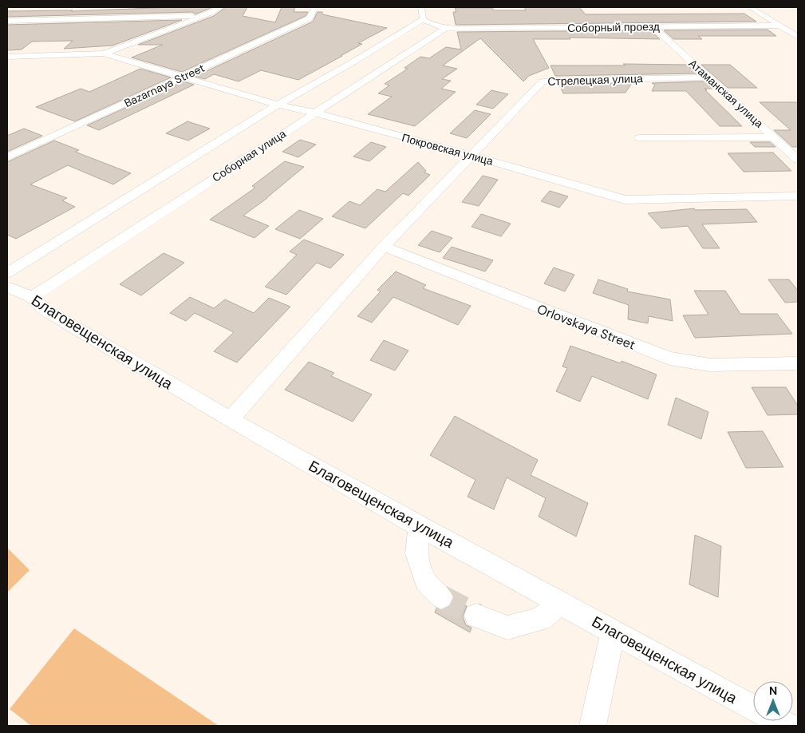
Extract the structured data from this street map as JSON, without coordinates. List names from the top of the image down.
{
  "streets": {
    "street": [
      "Соборный проезд",
      "Стрелецкая улица",
      "Bazarnaya Street",
      "Атаманская улица",
      "Покровская улица",
      "Соборная улица",
      "Orlovskaya Street",
      "Благовещенская улица"
    ]
  },
  "crossings": [
    ["Соборный проезд", "Атаманская улица"],
    ["Соборный проезд", "Соборная улица"],
    ["Стрелецкая улица", "Атаманская улица"],
    ["Стрелецкая улица", "Покровская улица"],
    ["Стрелецкая улица", "Orlovskaya Street"],
    ["Стрелецкая улица", "Благовещенская улица"],
    ["Bazarnaya Street", "Покровская улица"],
    ["Покровская улица", "Соборная улица"],
    ["Соборная улица", "Благовещенская улица"]
  ],
  "north": "top"
}
